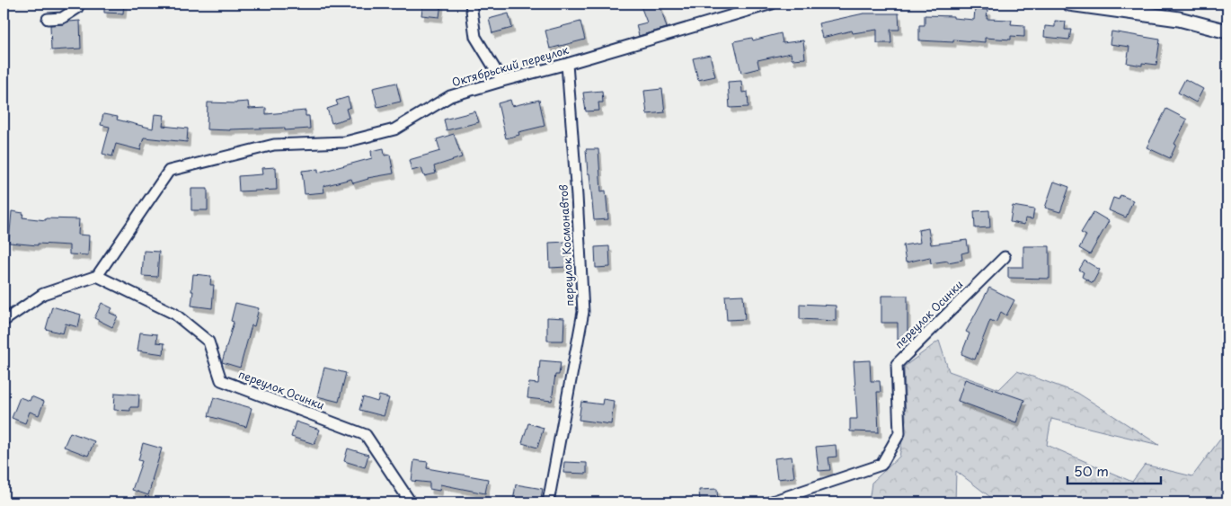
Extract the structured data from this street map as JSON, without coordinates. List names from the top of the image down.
{
  "streets": {
    "street": ["Октябрьский переулок", "переулок Космонавтов", "переулок Осинки"]
  },
  "crossings": [
    ["Октябрьский переулок", "переулок Космонавтов"],
    ["Октябрьский переулок", "переулок Осинки"]
  ],
  "scale_bar": "50 m"
}
